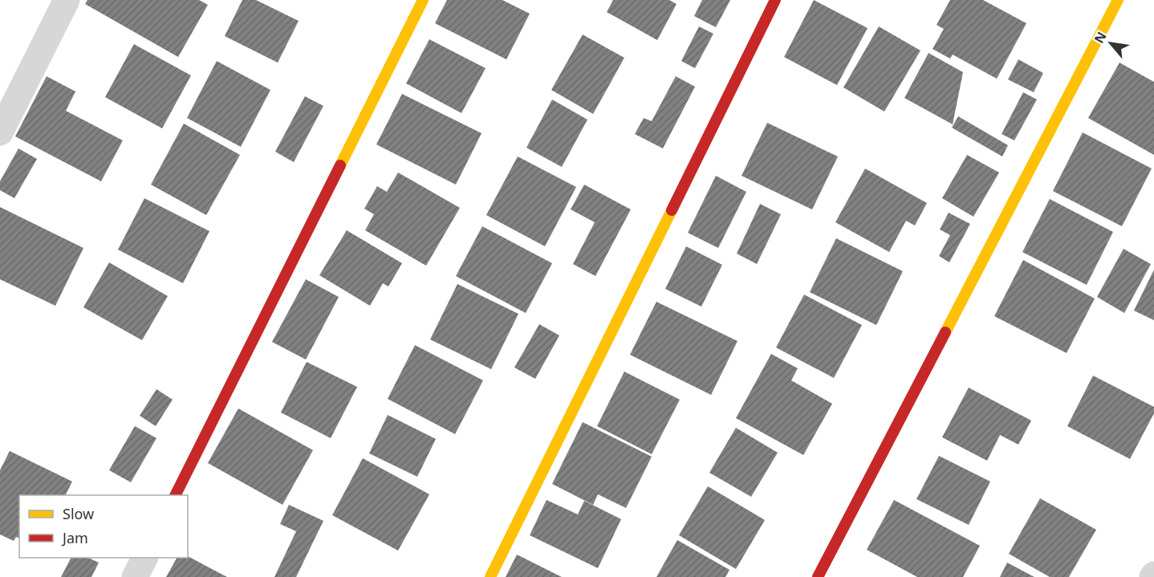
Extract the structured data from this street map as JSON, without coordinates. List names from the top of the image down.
{
  "legend": ["Slow", "Jam"],
  "north": "top left"
}
